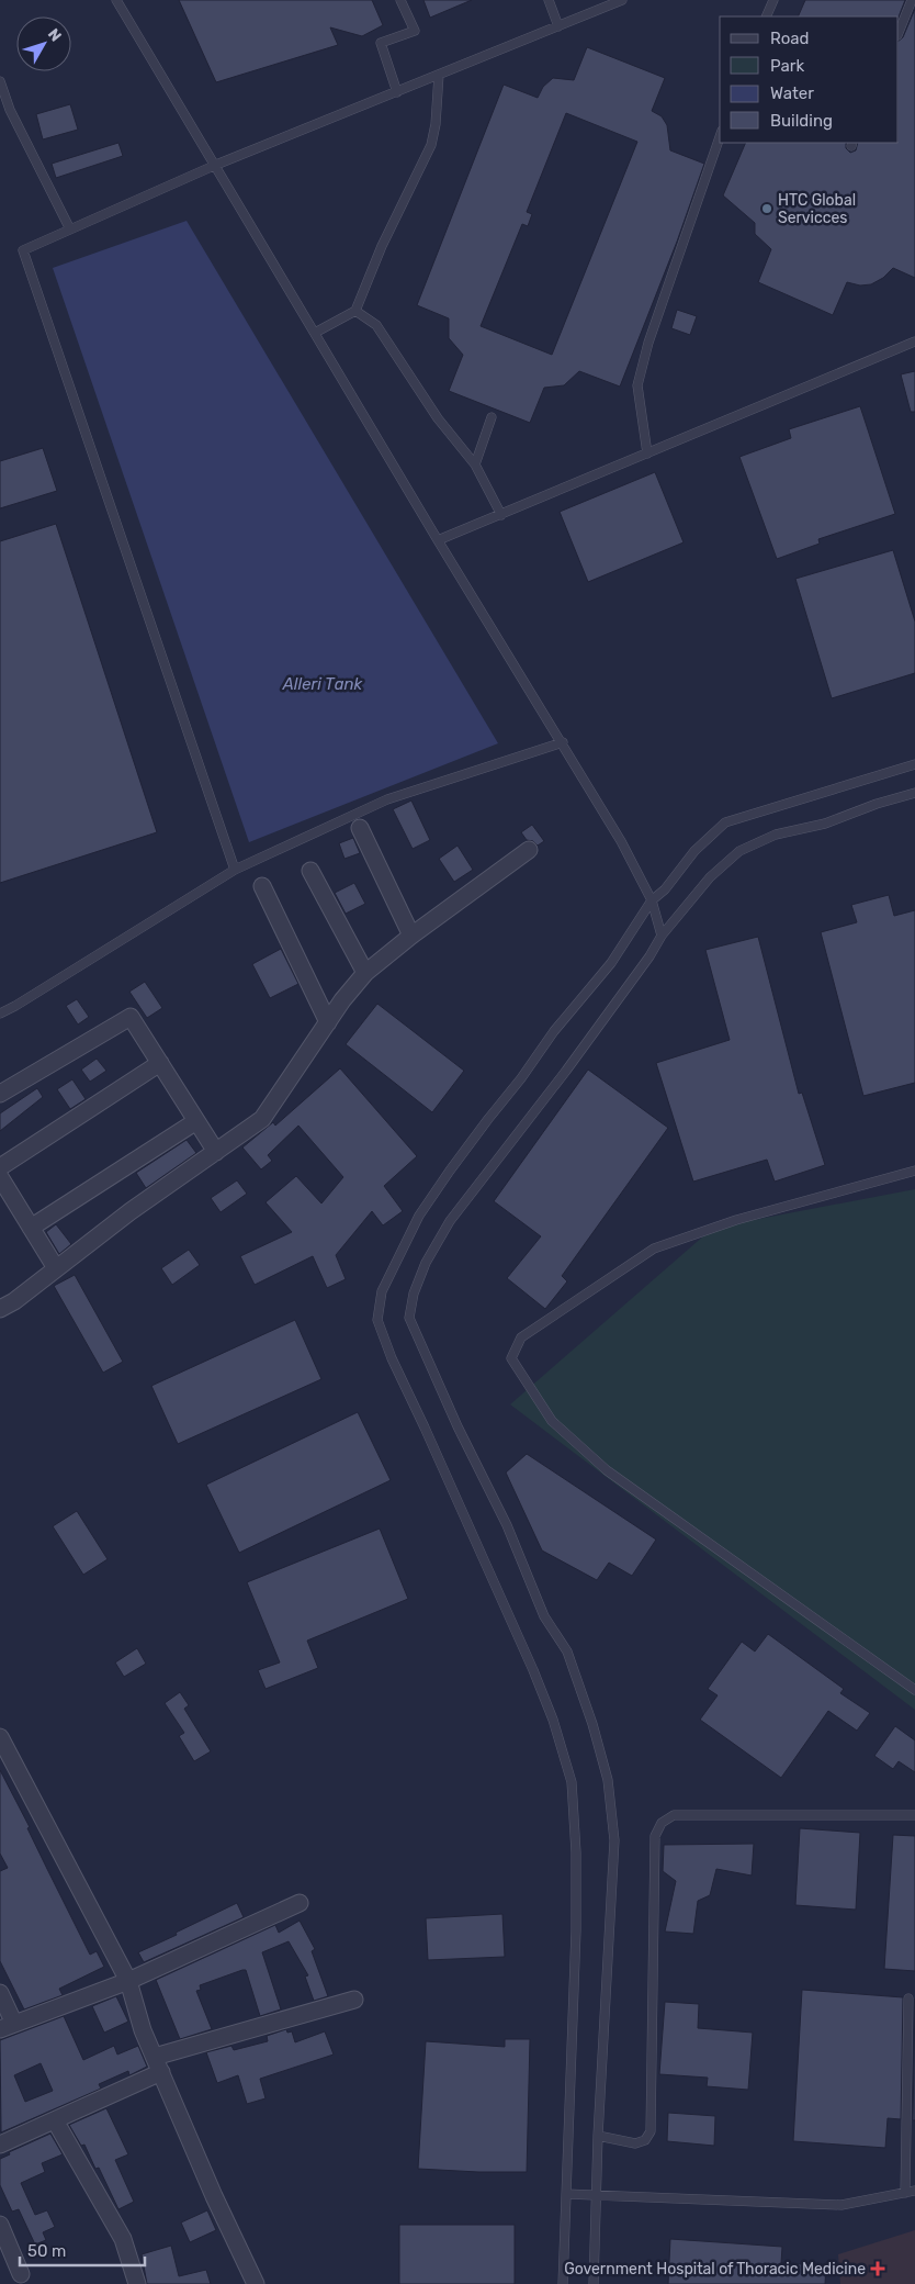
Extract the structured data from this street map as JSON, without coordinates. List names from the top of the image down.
{
  "water": ["Alleri Tank"],
  "places": {
    "other": ["HTC Global Servicces"],
    "health": ["Government Hospital of Thoracic Medicine"]
  },
  "legend": [
    "Road",
    "Park",
    "Water",
    "Building"
  ],
  "scale_bar": "50 m",
  "north": "top right"
}
